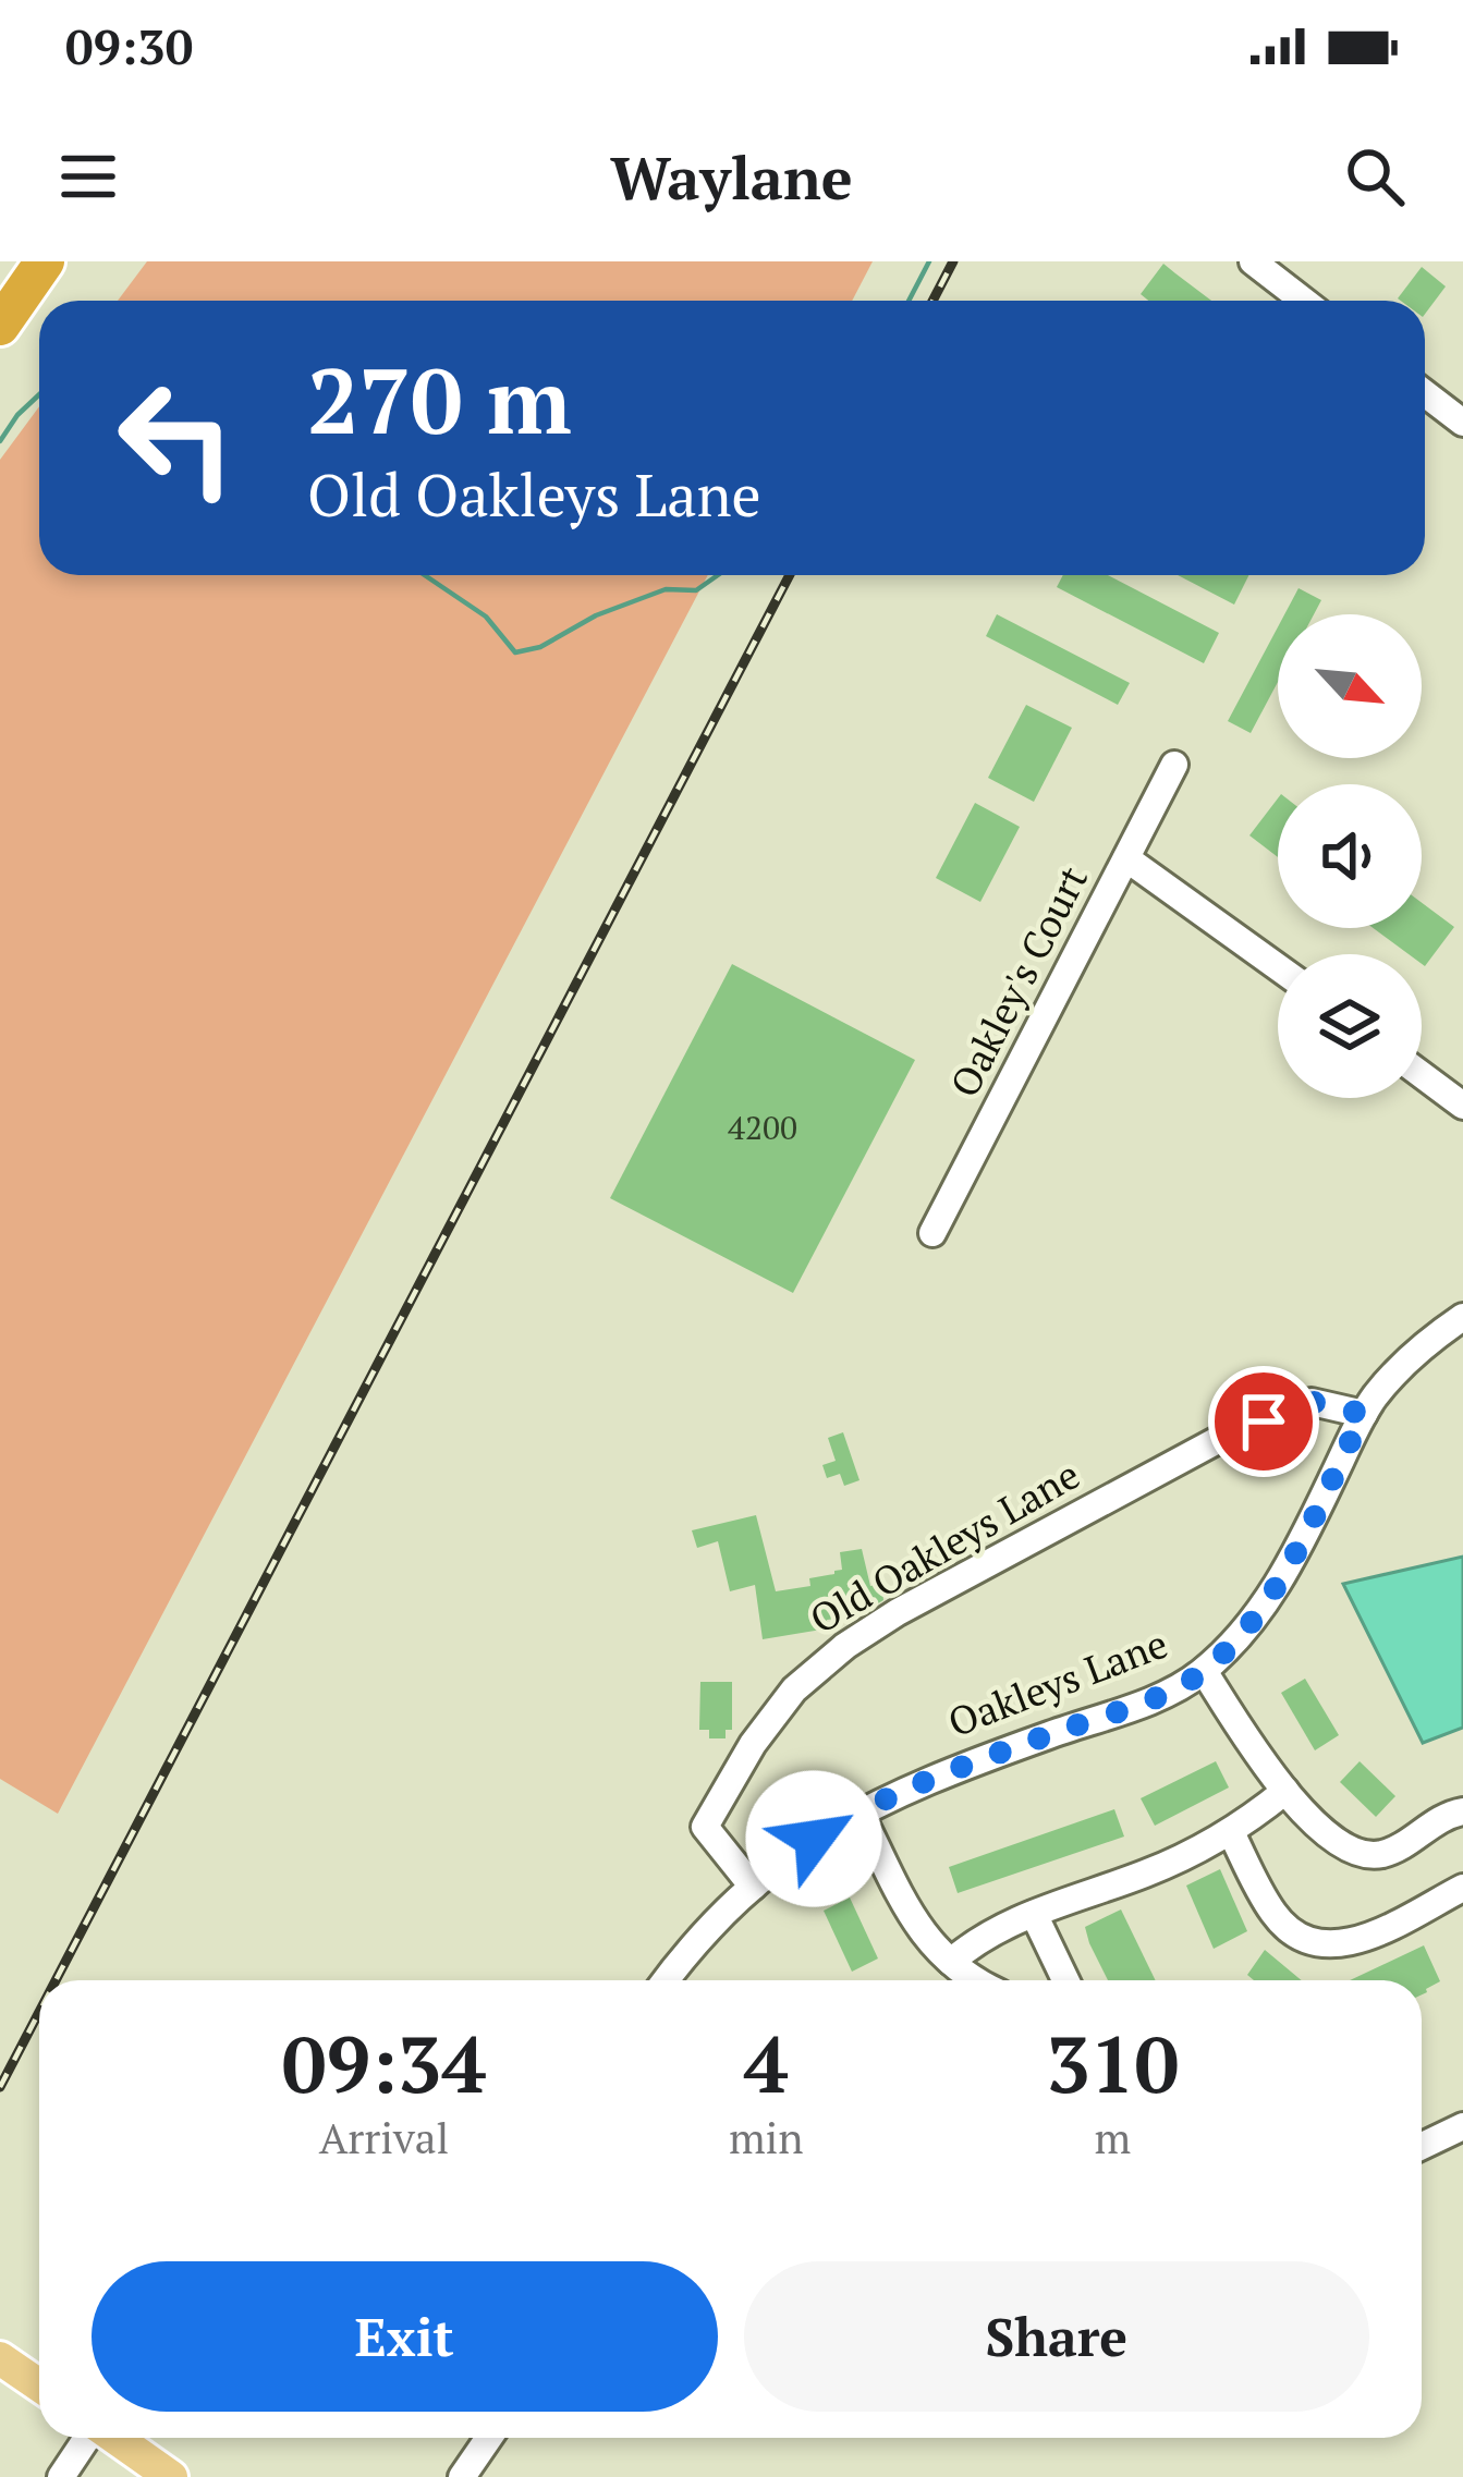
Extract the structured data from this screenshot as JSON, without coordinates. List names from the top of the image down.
{
  "streets": {
    "street": ["Oakley's Court", "Old Oakleys Lane", "Oakleys Lane"]
  },
  "crossings": [
    ["Old Oakleys Lane", "Oakleys Lane"]
  ],
  "house_numbers": ["4200"],
  "north": "bottom right",
  "page": {
    "status": "09:30",
    "header": "Waylane",
    "turn": ["270 m", "Old Oakleys Lane"],
    "eta": [
      "09:34",
      "Arrival",
      "4",
      "min",
      "310",
      "m"
    ],
    "buttons": ["Exit", "Share"]
  }
}
